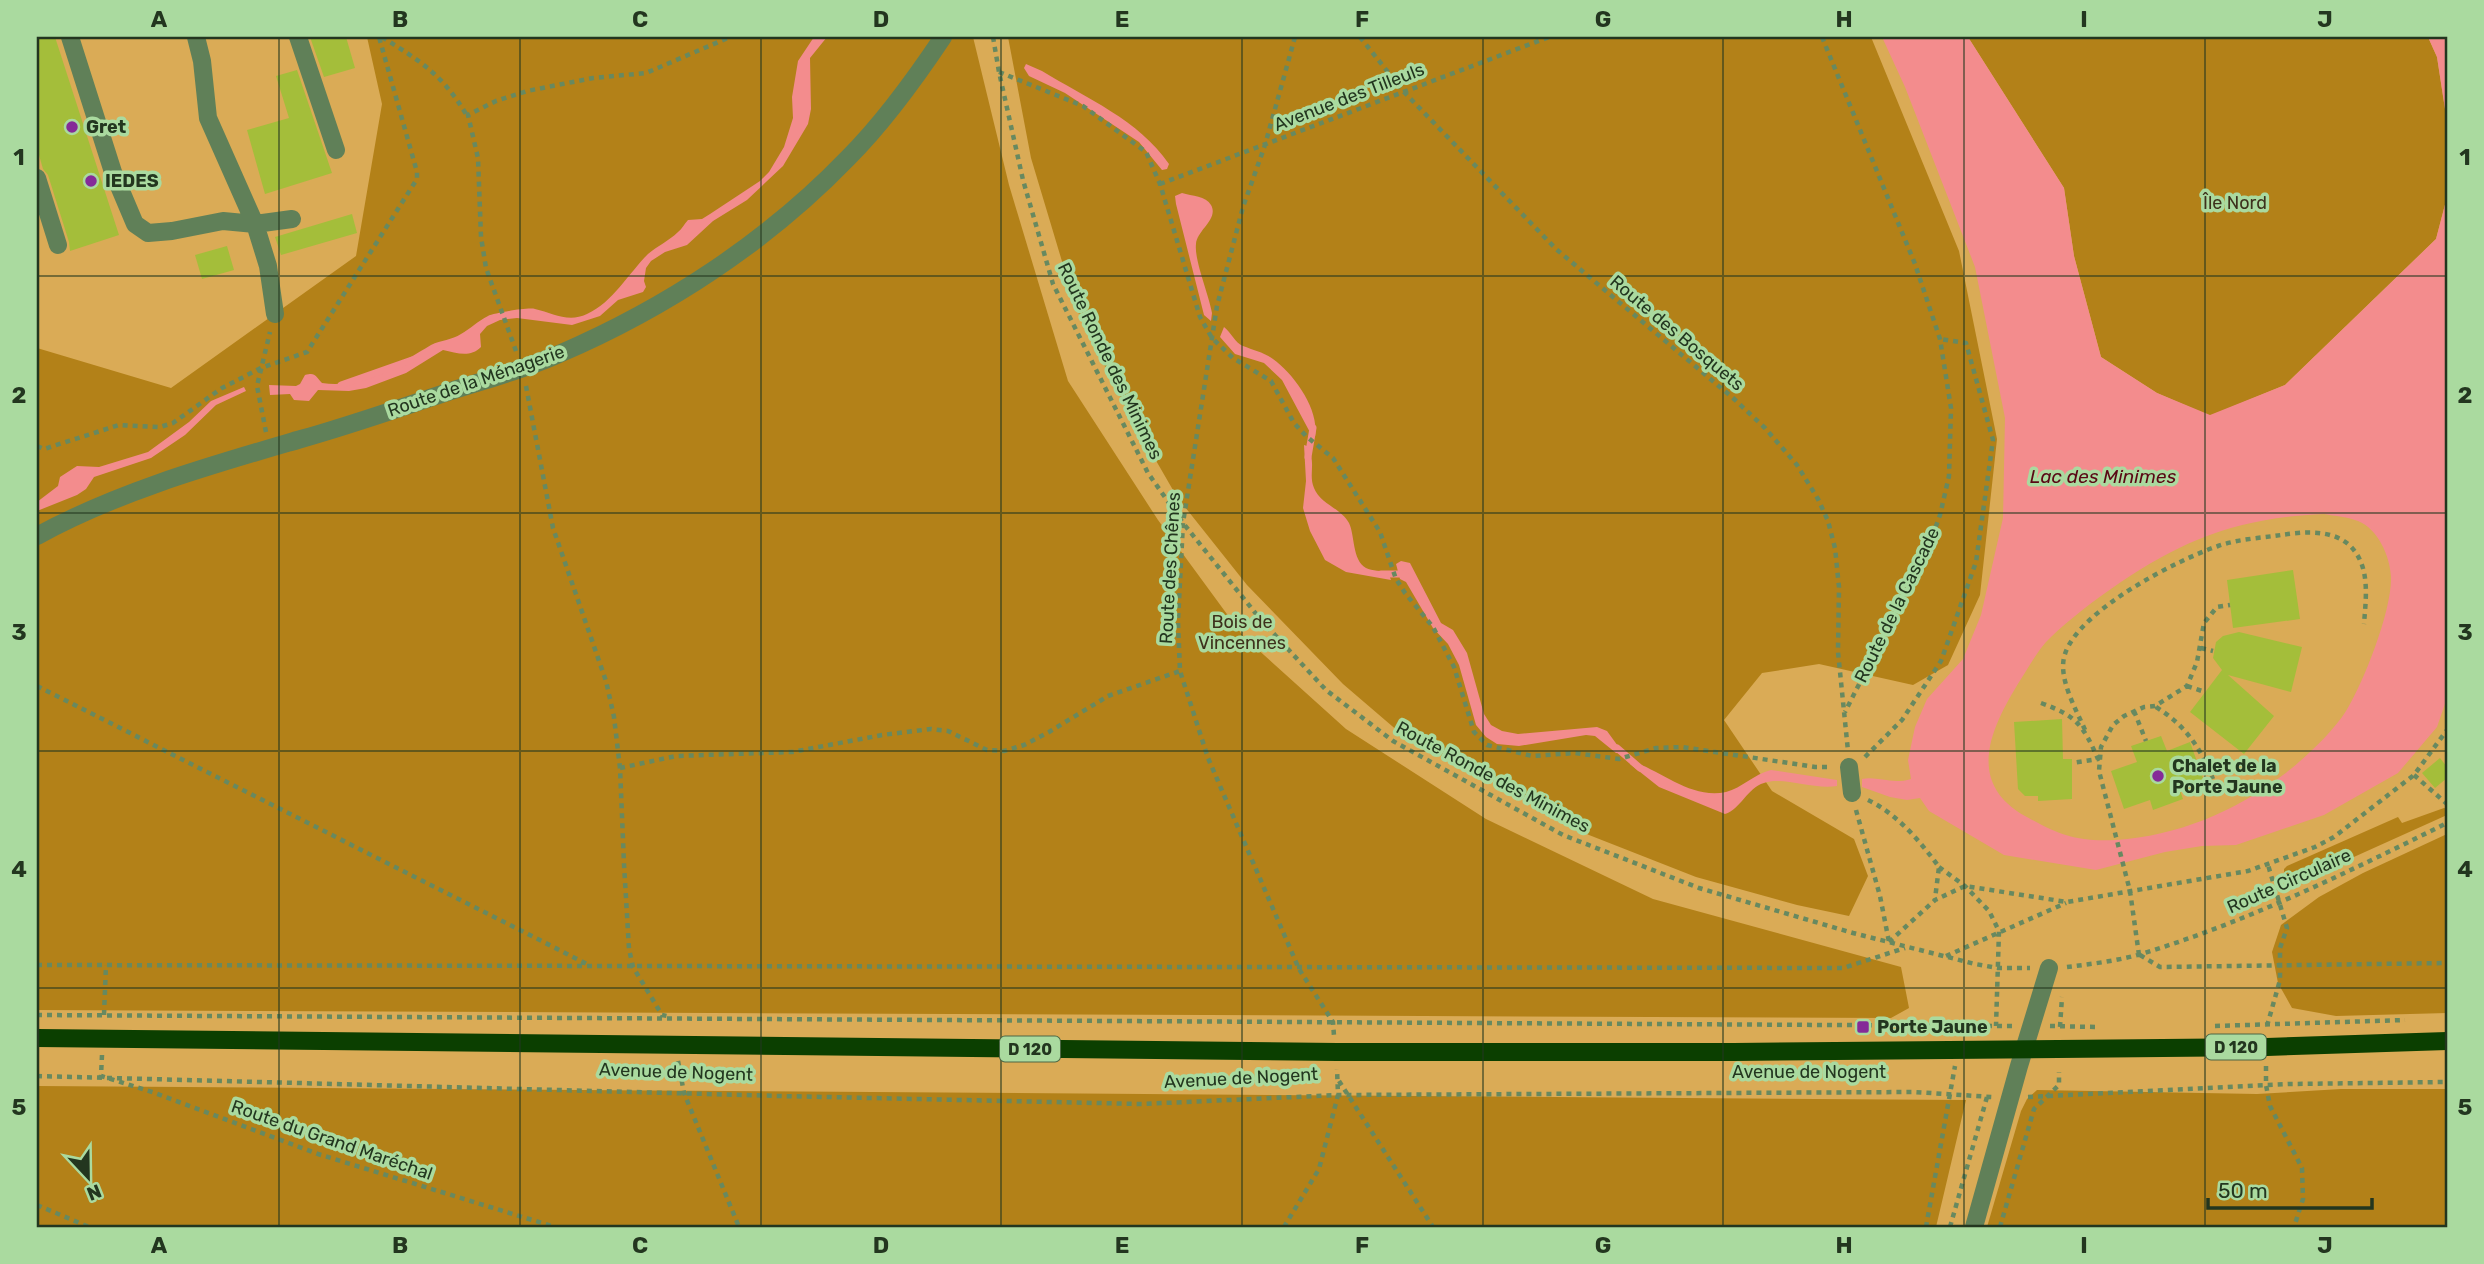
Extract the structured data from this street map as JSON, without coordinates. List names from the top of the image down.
{
  "streets": {
    "main road": ["D 120", "Avenue de Nogent"],
    "street": ["Route de la Ménagerie"],
    "path": [
      "Avenue des Tilleuls",
      "Route des Bosquets",
      "Route Ronde des Minimes",
      "Route des Chênes",
      "Route de la Cascade",
      "Route Circulaire",
      "Route du Grand Maréchal"
    ]
  },
  "crossings": [
    ["Avenue des Tilleuls", "Route des Bosquets"],
    ["Avenue des Tilleuls", "Route des Chênes"],
    ["Route des Bosquets", "Route de la Cascade"],
    ["Route Ronde des Minimes", "Route des Chênes"],
    ["Route Ronde des Minimes", "Route Circulaire"],
    ["Route des Chênes", "Avenue de Nogent"],
    ["Avenue de Nogent", "Route du Grand Maréchal"]
  ],
  "water": ["Lac des Minimes"],
  "parks": ["Île Nord", "Bois de Vincennes"],
  "places": {
    "other": ["Gret", "IEDES", "Chalet de la Porte Jaune"],
    "transit": ["Porte Jaune"]
  },
  "scale_bar": "50 m",
  "north": "bottom",
  "grid": {
    "columns": [
      "A",
      "B",
      "C",
      "D",
      "E",
      "F",
      "G",
      "H",
      "I",
      "J"
    ],
    "rows": [
      "1",
      "2",
      "3",
      "4",
      "5"
    ]
  }
}
